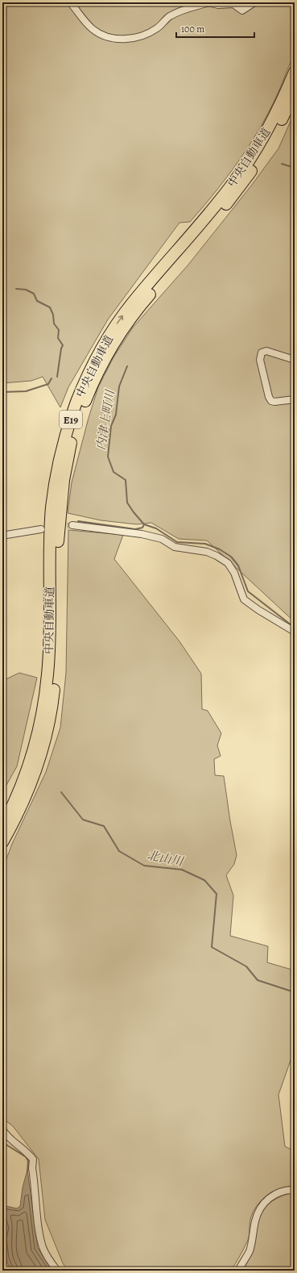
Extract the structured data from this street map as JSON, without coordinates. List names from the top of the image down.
{
  "streets": {
    "highway": ["中央自動車道", "E19"]
  },
  "water": ["内津上町川", "北山川"],
  "scale_bar": "100 m"
}
